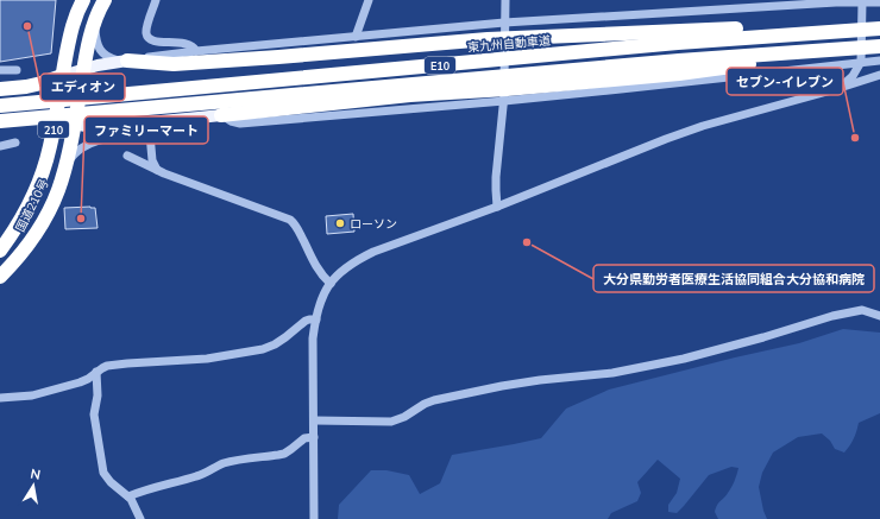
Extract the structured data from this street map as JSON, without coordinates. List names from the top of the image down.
{
  "streets": {
    "highway": [
      "東九州自動車道",
      "E10",
      "210",
      "国道210号"
    ]
  },
  "crossings": [
    ["東九州自動車道", "E10"]
  ],
  "places": [
    "エディオン",
    "セブン-イレブン",
    "ファミリーマート",
    "ローソン",
    "大分県勤労者医療生活協同組合大分協和病院"
  ],
  "north": "top"
}
